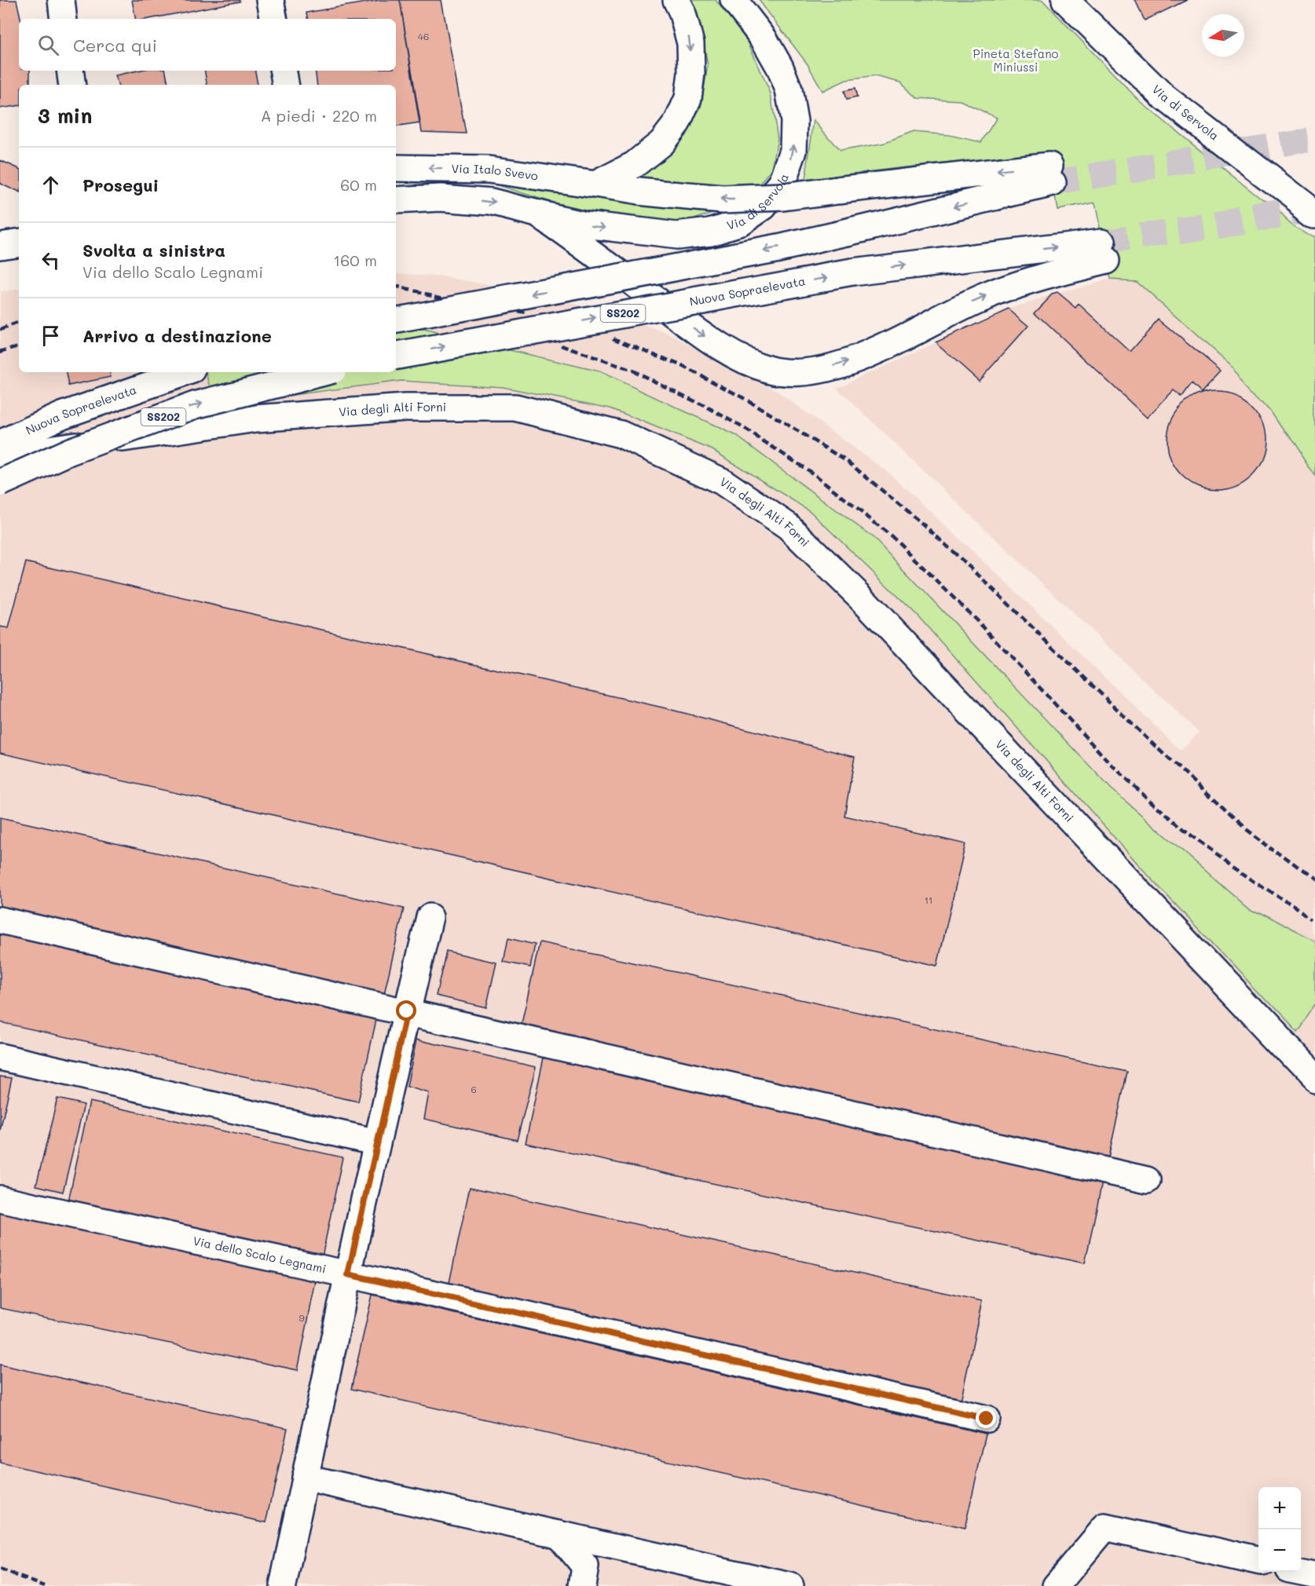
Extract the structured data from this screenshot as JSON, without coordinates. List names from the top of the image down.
{
  "streets": {
    "main road": [
      "Via di Servola",
      "Via Italo Svevo",
      "Nuova Sopraelevata",
      "SS202",
      "Via degli Alti Forni",
      "Via dello Scalo Legnami"
    ]
  },
  "crossings": [
    ["Via di Servola", "Nuova Sopraelevata"]
  ],
  "parks": ["Pineta Stefano Miniussi"],
  "house_numbers": [
    "46",
    "11",
    "6",
    "9"
  ],
  "north": "left",
  "page": {
    "search": "Cerca qui",
    "heading": ["3 min", "A piedi · 220 m"],
    "list": [
      ["Prosegui", "60 m"],
      ["Svolta a sinistra", "Via dello Scalo Legnami", "160 m"],
      "Arrivo a destinazione"
    ],
    "map_buttons": ["+", "−"]
  }
}
